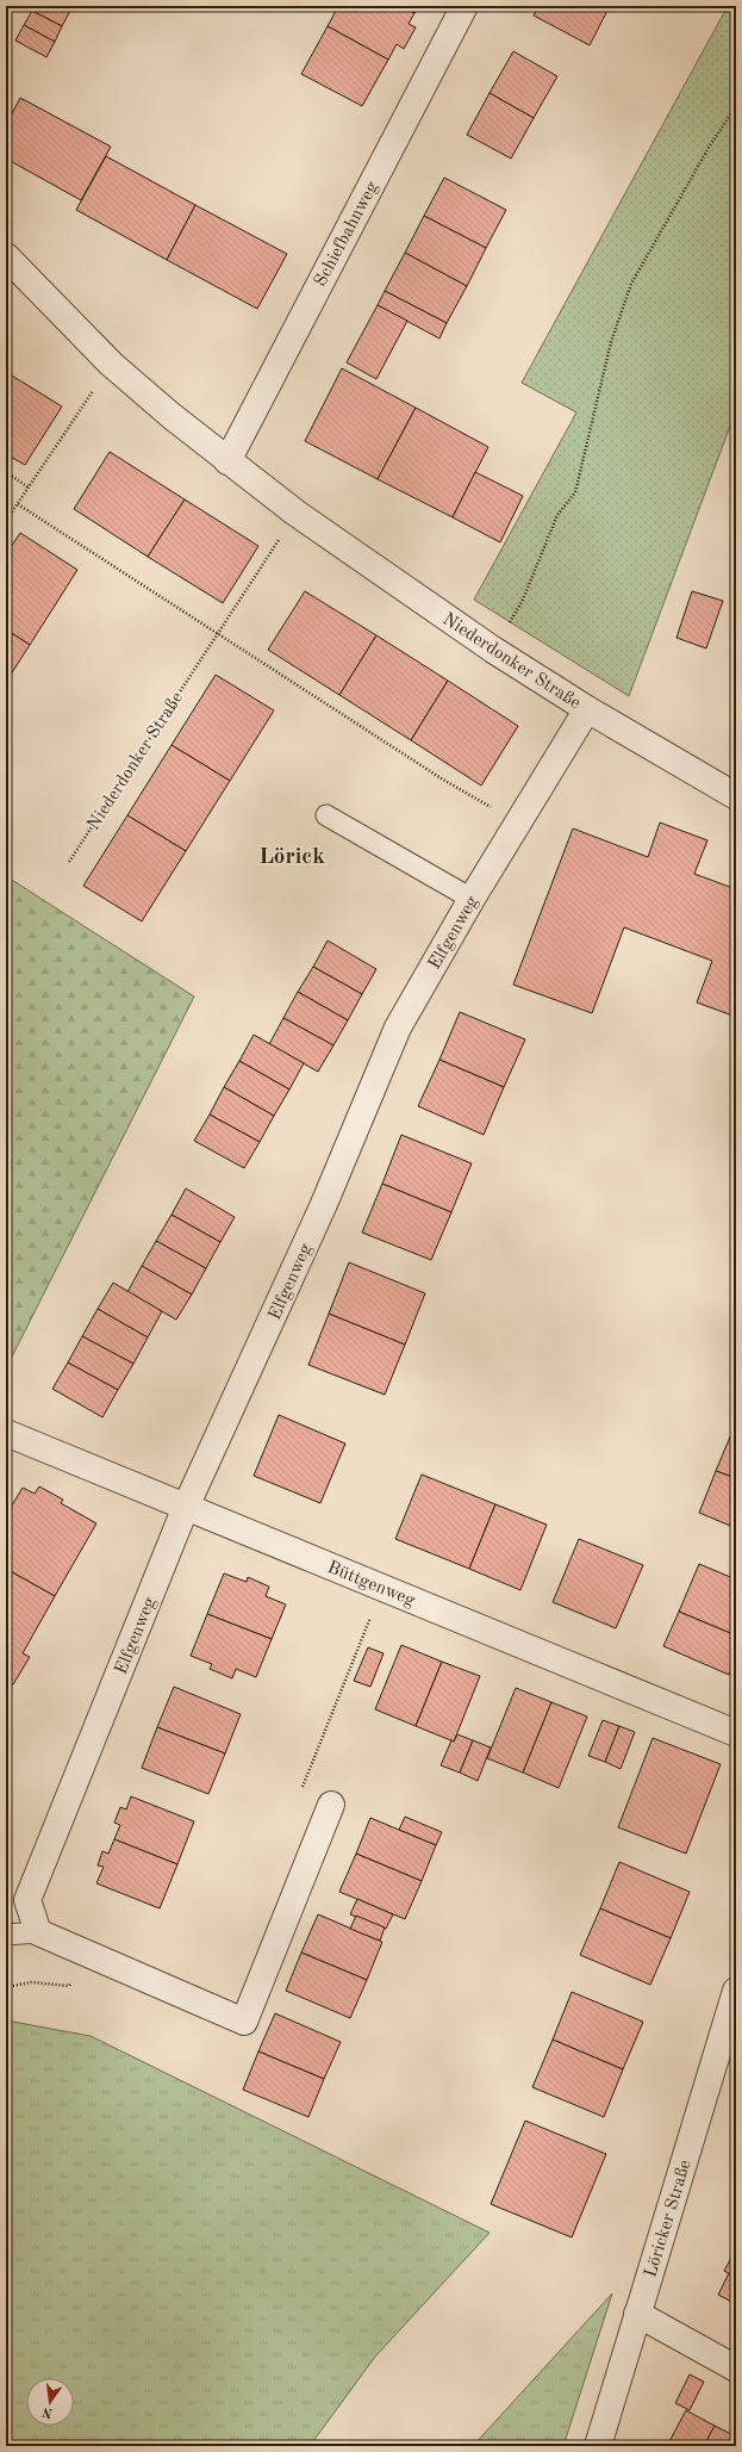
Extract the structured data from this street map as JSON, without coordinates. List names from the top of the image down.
{
  "streets": {
    "street": [
      "Schiefbahnweg",
      "Niederdonker Straße",
      "Elfgenweg",
      "Büttgenweg",
      "Löricker Straße"
    ]
  },
  "crossings": [
    ["Schiefbahnweg", "Niederdonker Straße"],
    ["Niederdonker Straße", "Elfgenweg"],
    ["Elfgenweg", "Büttgenweg"]
  ],
  "districts": ["Lörick"],
  "north": "bottom"
}
